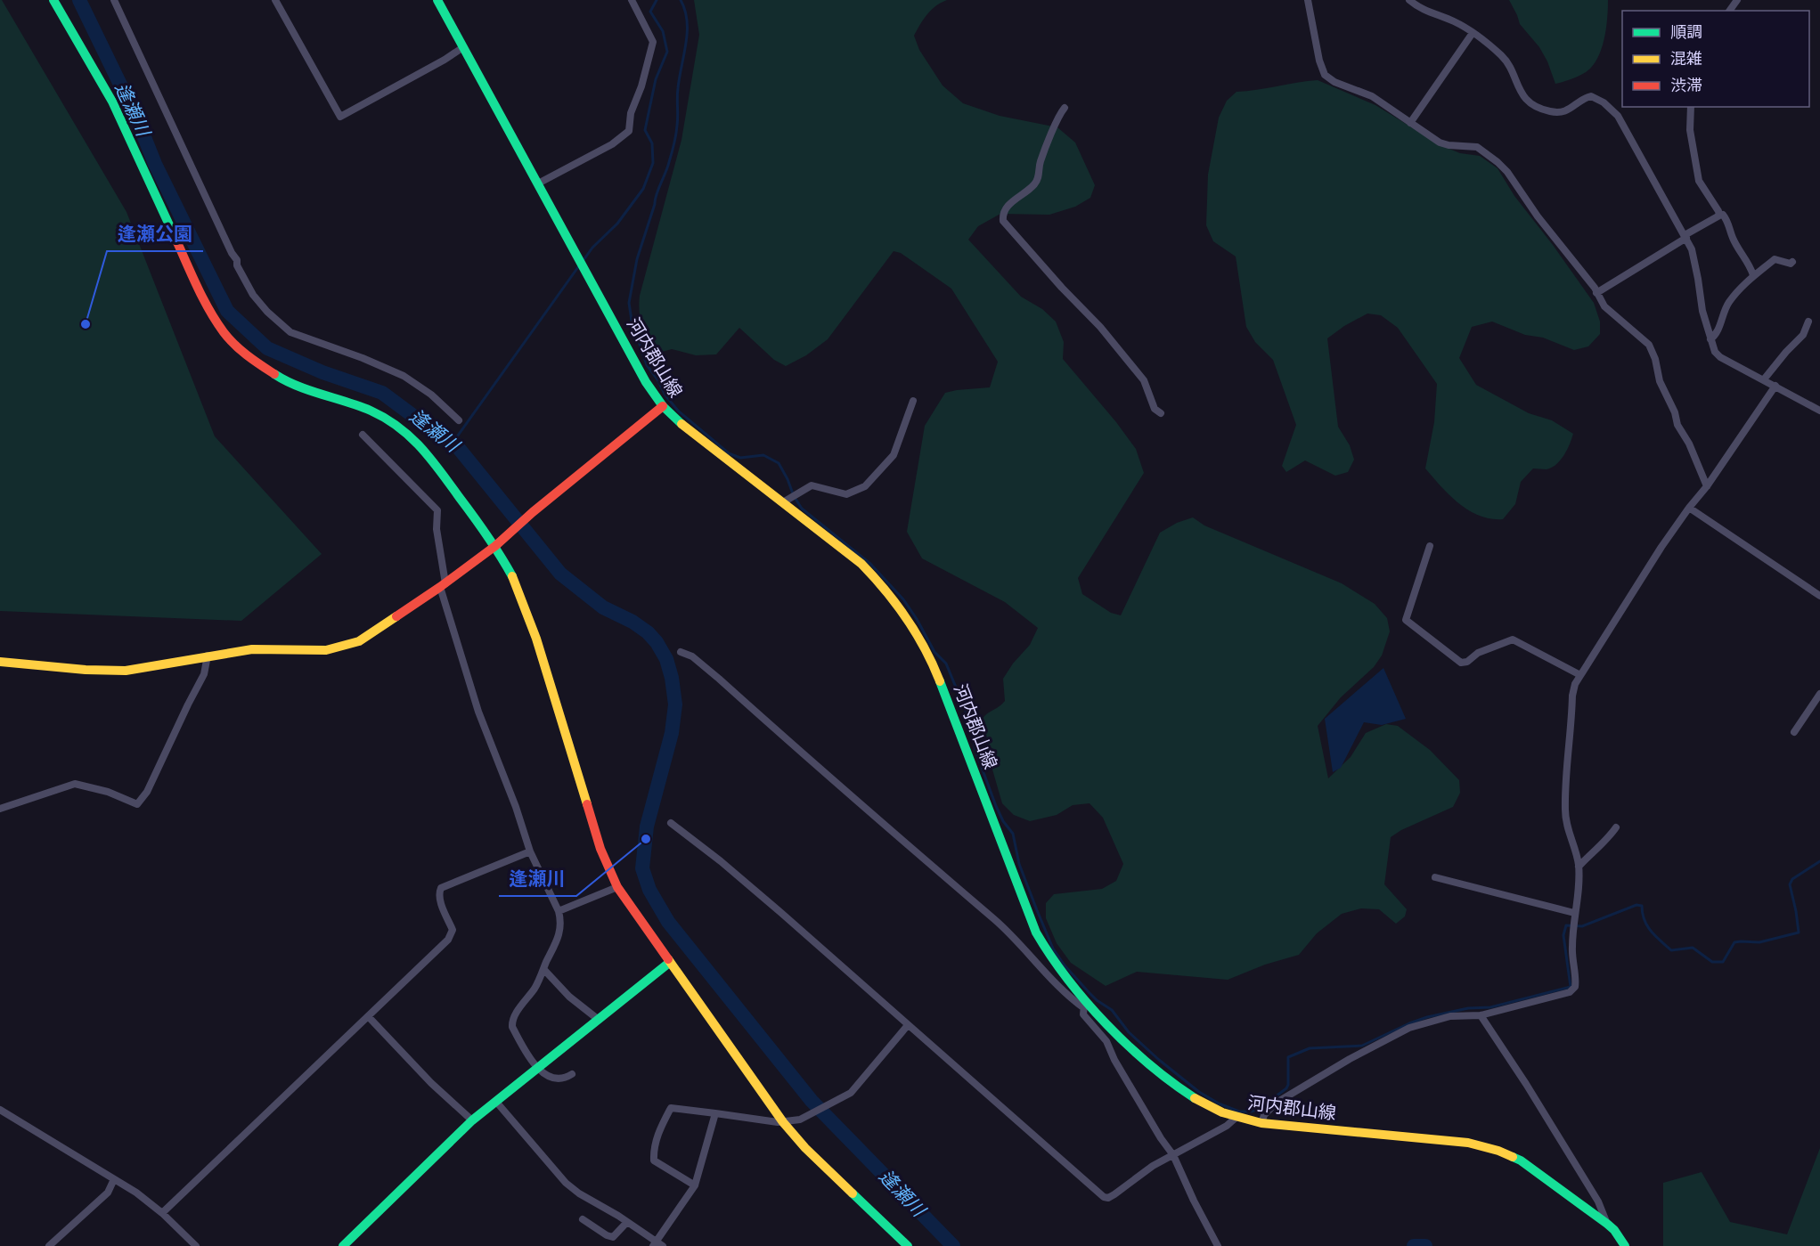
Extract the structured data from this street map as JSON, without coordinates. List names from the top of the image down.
{
  "streets": {
    "street": ["河内郡山線"]
  },
  "water": ["逢瀬川"],
  "places": ["逢瀬公園", "逢瀬川"],
  "legend": ["順調", "混雑", "渋滞"]
}
